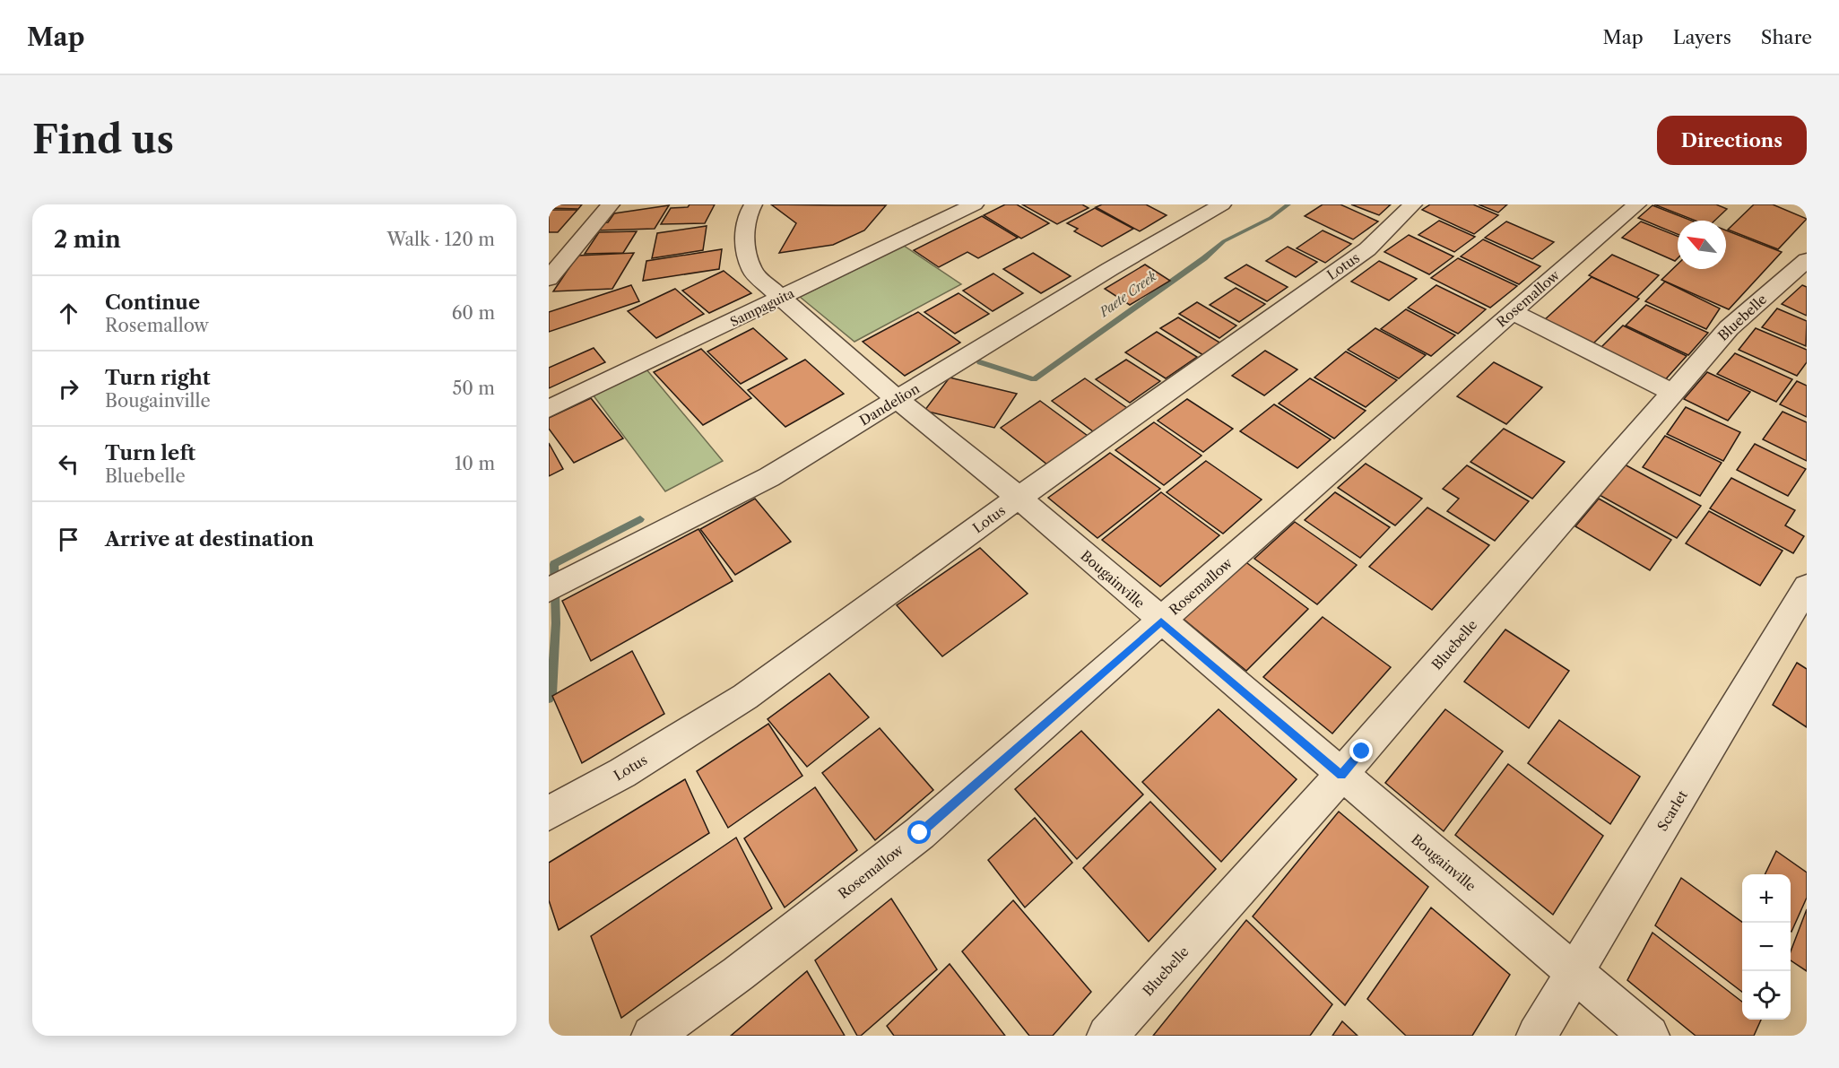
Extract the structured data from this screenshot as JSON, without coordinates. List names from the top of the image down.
{
  "streets": {
    "street": [
      "Lotus",
      "Rosemallow",
      "Sampaguita",
      "Bluebelle",
      "Dandelion",
      "Bougainville",
      "Scarlet"
    ]
  },
  "crossings": [
    ["Lotus", "Bougainville"],
    ["Rosemallow", "Bougainville"],
    ["Sampaguita", "Bougainville"],
    ["Bluebelle", "Bougainville"],
    ["Dandelion", "Bougainville"],
    ["Bougainville", "Scarlet"]
  ],
  "water": ["Paete Creek"],
  "north": "top left",
  "page": {
    "header": "Map",
    "nav": ["Map", "Layers", "Share"],
    "buttons": "Directions",
    "title": "Find us",
    "heading": ["2 min", "Walk · 120 m"],
    "list": [
      ["Continue", "Rosemallow", "60 m"],
      ["Turn right", "Bougainville", "50 m"],
      ["Turn left", "Bluebelle", "10 m"],
      "Arrive at destination"
    ],
    "map_buttons": ["+", "−"]
  }
}
